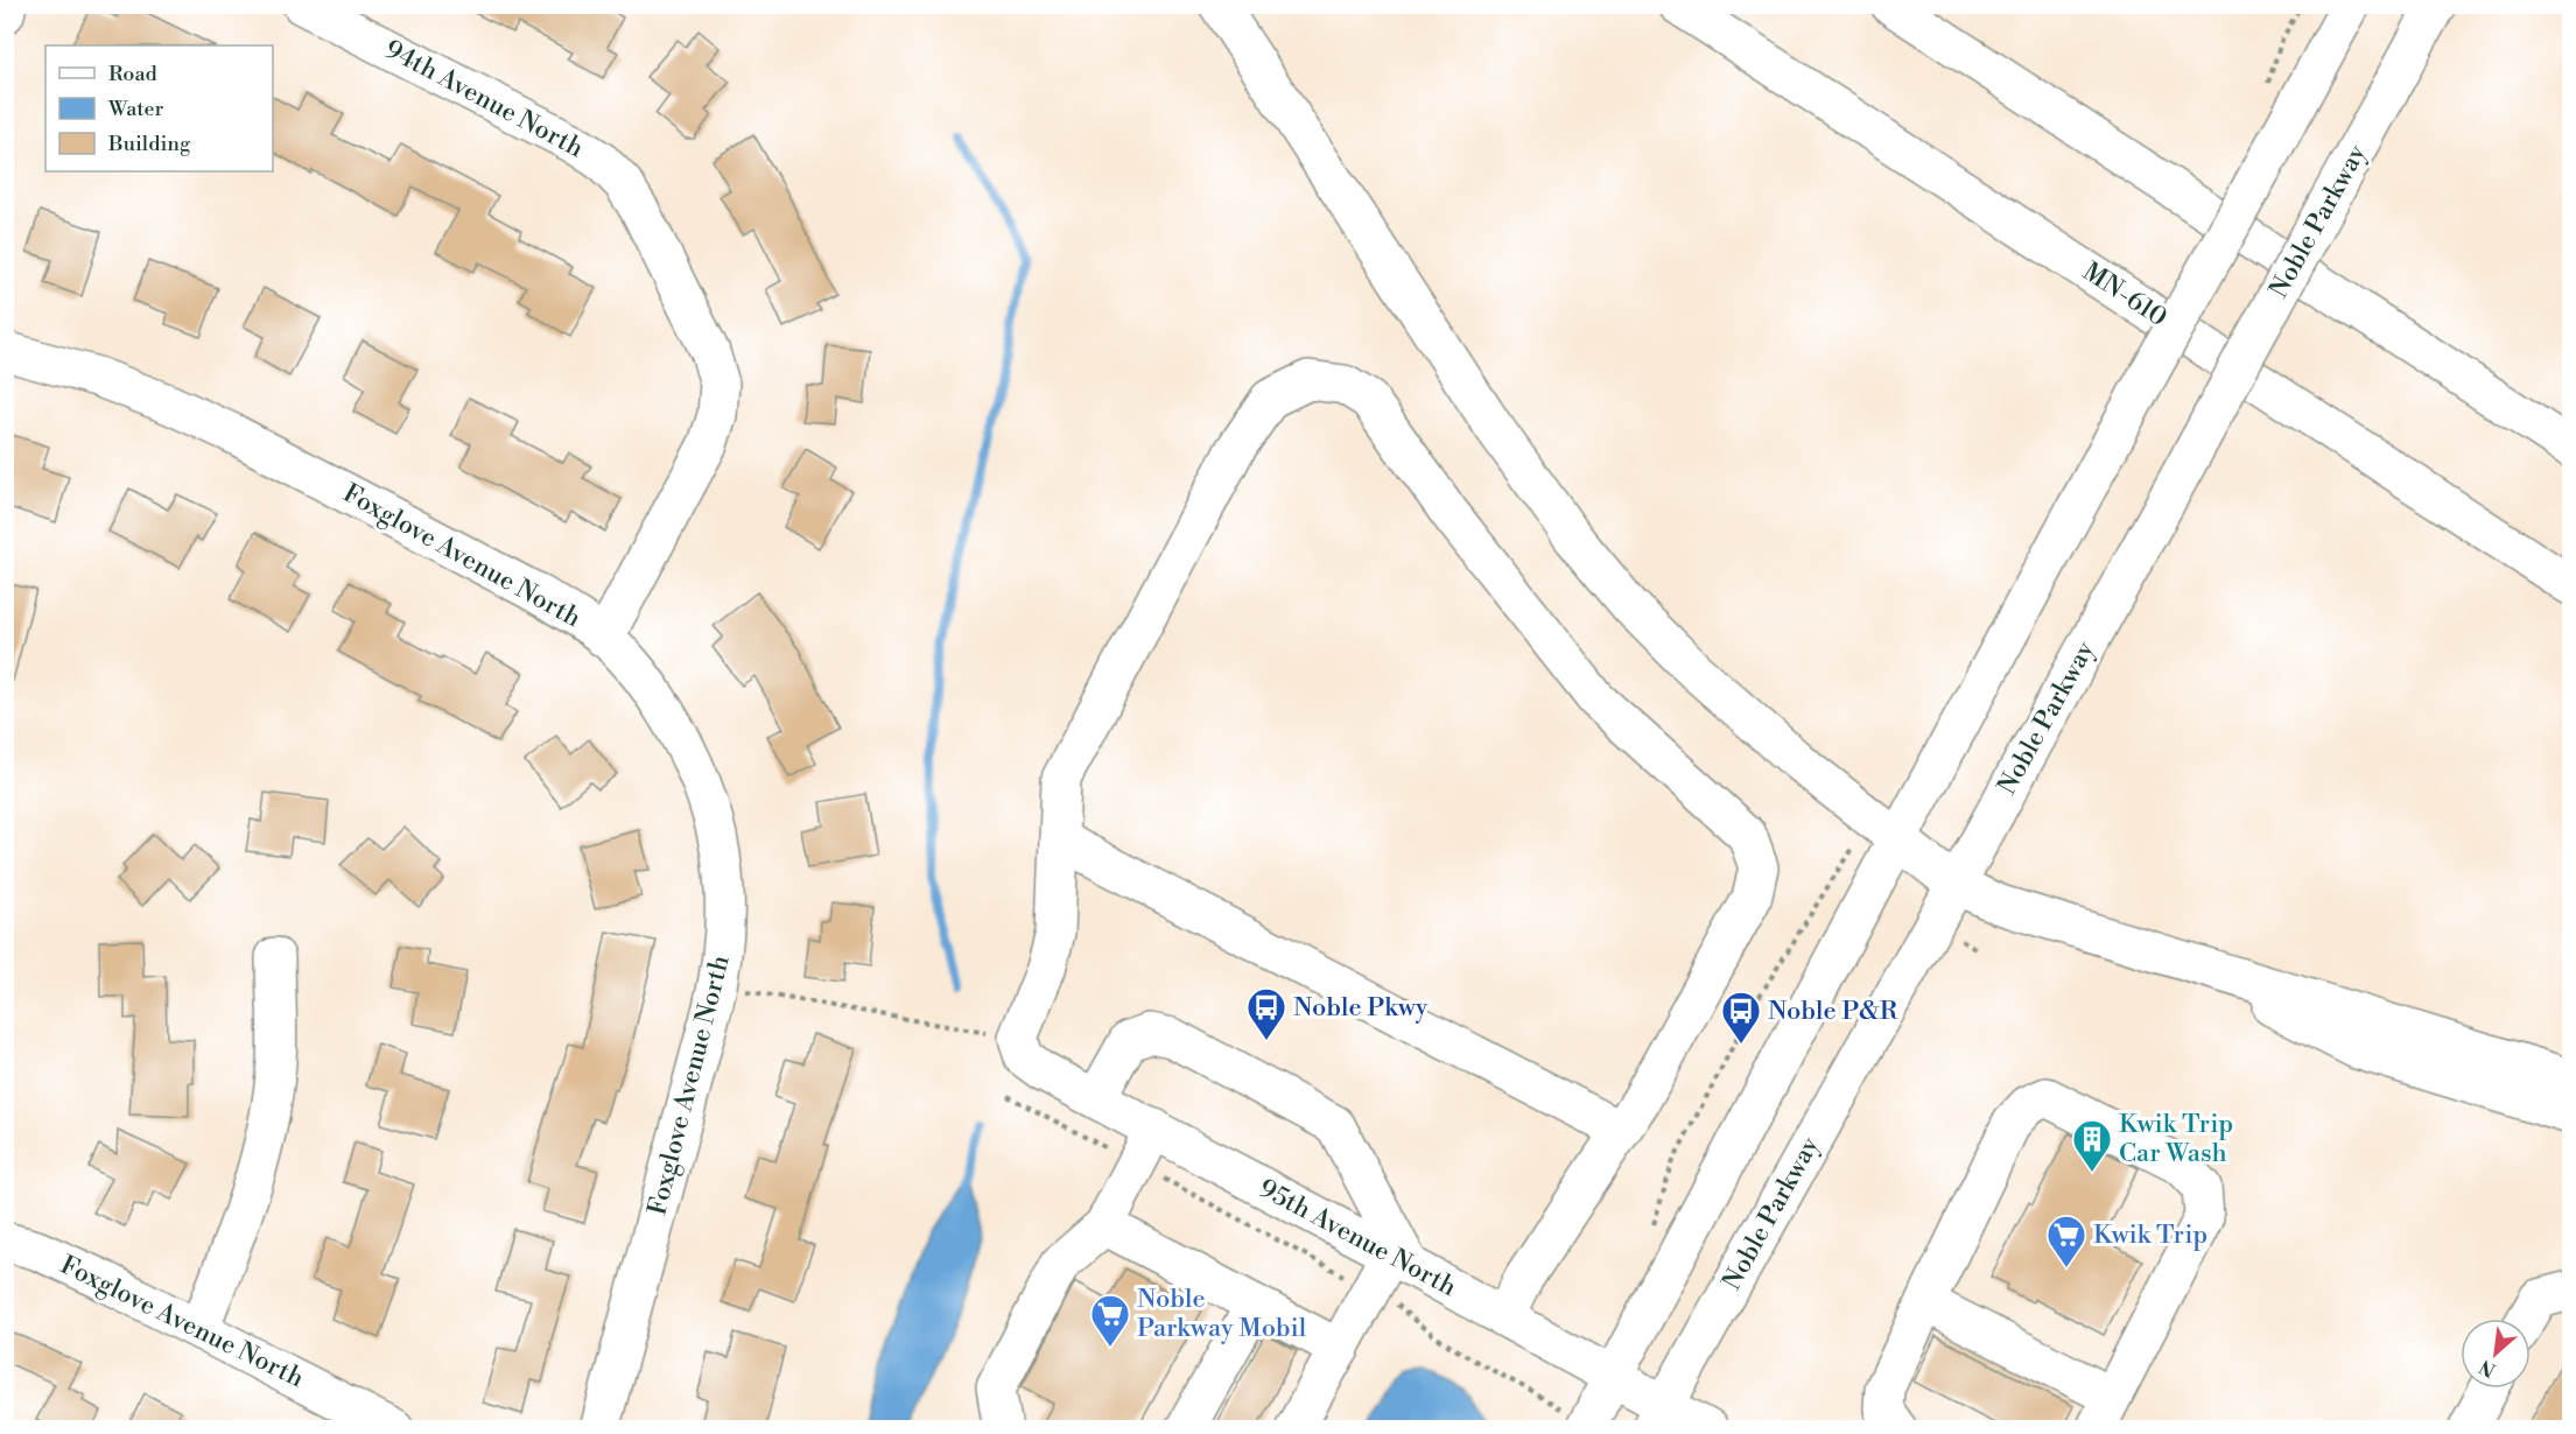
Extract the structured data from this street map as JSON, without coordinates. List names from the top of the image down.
{
  "streets": {
    "main road": [
      "94th Avenue North",
      "Noble Parkway",
      "MN-610",
      "Foxglove Avenue North",
      "95th Avenue North"
    ]
  },
  "crossings": [
    ["94th Avenue North", "Foxglove Avenue North"],
    ["Noble Parkway", "95th Avenue North"]
  ],
  "places": {
    "bus stop": ["Noble Pkwy", "Noble P&R"],
    "building": ["Kwik Trip Car Wash"],
    "supermarket": ["Kwik Trip", "Noble Parkway Mobil"]
  },
  "legend": ["Road", "Water", "Building"],
  "north": "bottom left"
}
